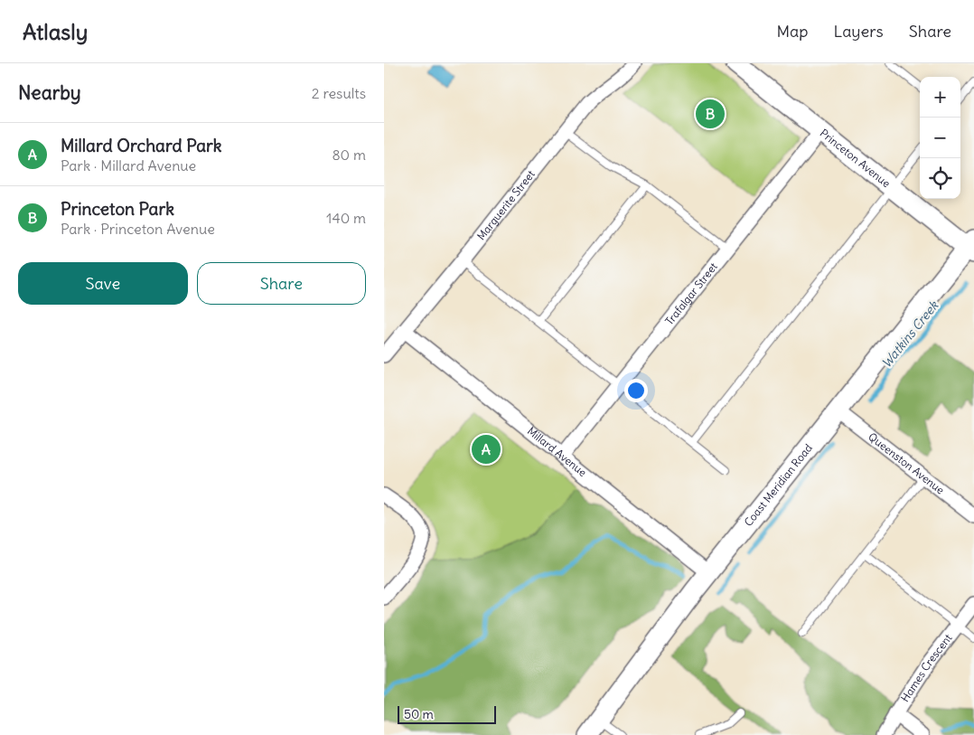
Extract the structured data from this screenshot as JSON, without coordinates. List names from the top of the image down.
{
  "streets": {
    "main road": ["Princeton Avenue", "Coast Meridian Road"],
    "street": [
      "Marguerite Street",
      "Trafalgar Street",
      "Millard Avenue",
      "Queenston Avenue",
      "Hames Crescent"
    ]
  },
  "crossings": [
    ["Princeton Avenue", "Trafalgar Street"],
    ["Princeton Avenue", "Coast Meridian Road"],
    ["Marguerite Street", "Millard Avenue"],
    ["Trafalgar Street", "Millard Avenue"],
    ["Millard Avenue", "Coast Meridian Road"],
    ["Queenston Avenue", "Coast Meridian Road"]
  ],
  "water": ["Watkins Creek"],
  "scale_bar": "50 m",
  "page": {
    "header": "Atlasly",
    "nav": ["Map", "Layers", "Share"],
    "heading": ["Nearby", "2 results"],
    "map_buttons": ["+", "−"],
    "pins": ["B", "A"],
    "list": [
      {
        "mark": "A",
        "name": "Millard Orchard Park",
        "note": "Park · Millard Avenue",
        "value": "80 m"
      },
      {
        "mark": "B",
        "name": "Princeton Park",
        "note": "Park · Princeton Avenue",
        "value": "140 m"
      }
    ],
    "buttons": ["Save", "Share"],
    "scale": "50 m"
  }
}
